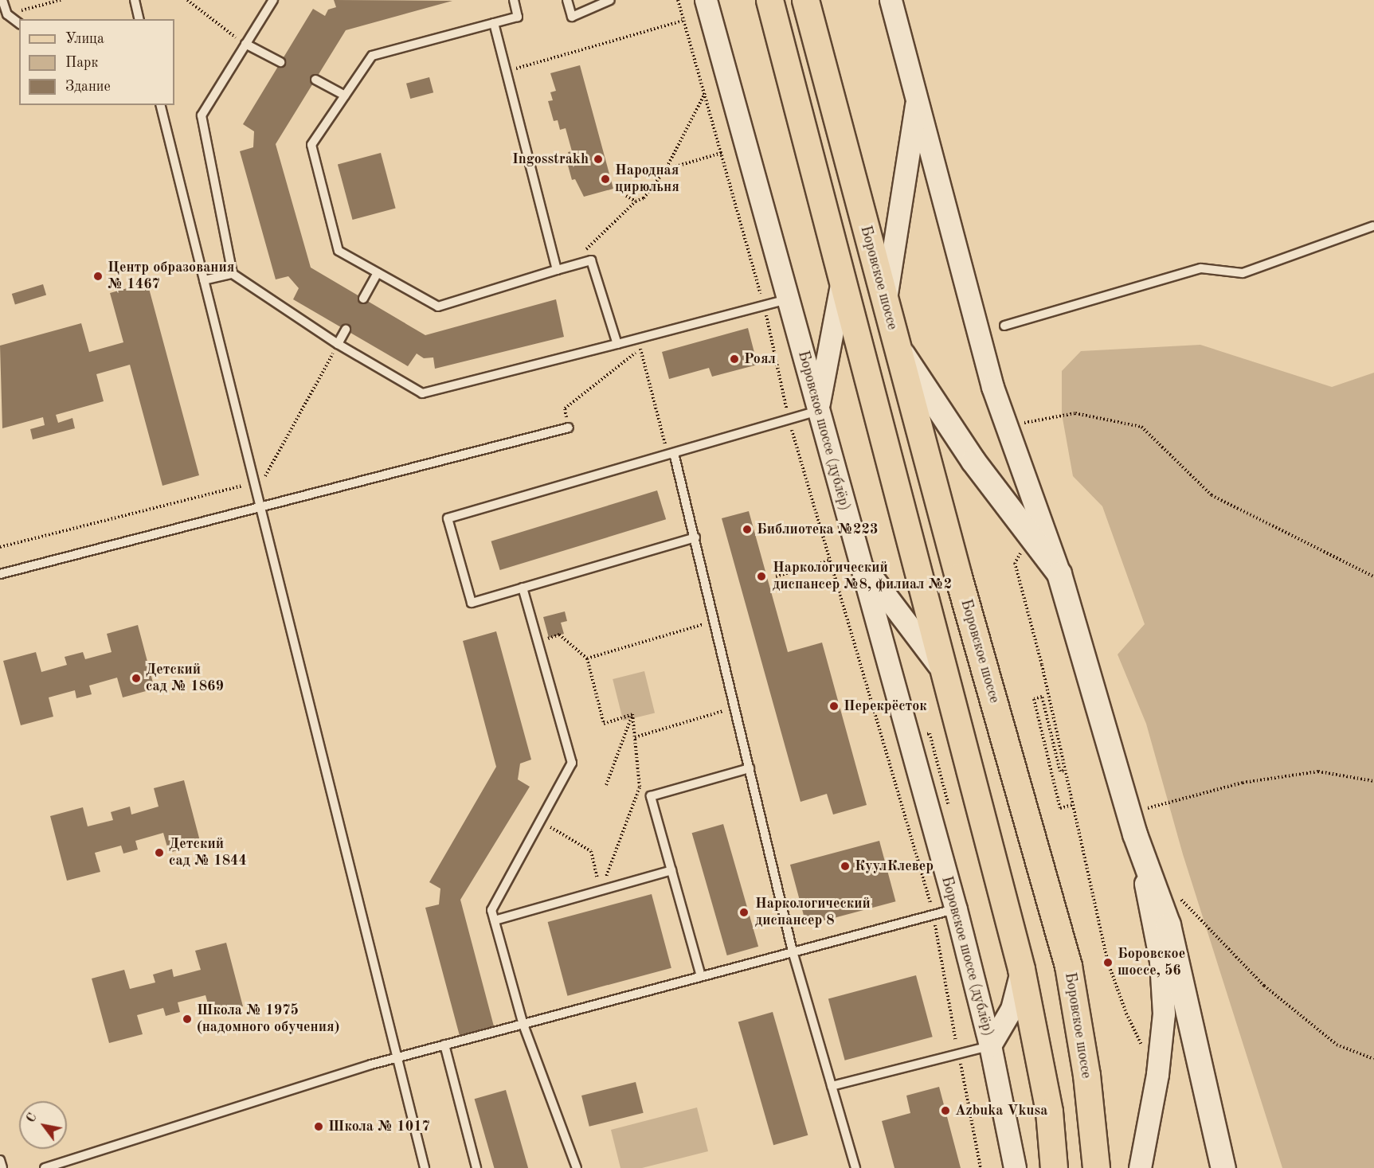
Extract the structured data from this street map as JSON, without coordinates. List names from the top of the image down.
{
  "streets": {
    "main road": ["Боровское шоссе"],
    "street": ["Боровское шоссе (дублёр)"]
  },
  "places": [
    "Ingosstrakh",
    "Народная цирюльня",
    "Центр образования № 1467",
    "Роял",
    "Библиотека №223",
    "Наркологический диспансер №8, филиал №2",
    "Детский сад № 1869",
    "Перекрёсток",
    "Детский сад № 1844",
    "КуулКлевер",
    "Наркологический диспансер 8",
    "Боровское шоссе, 56",
    "Школа № 1975 (надомного обучения)",
    "Azbuka Vkusa",
    "Школа № 1017"
  ],
  "legend": ["Улица", "Парк", "Здание"],
  "north": "top left"
}
